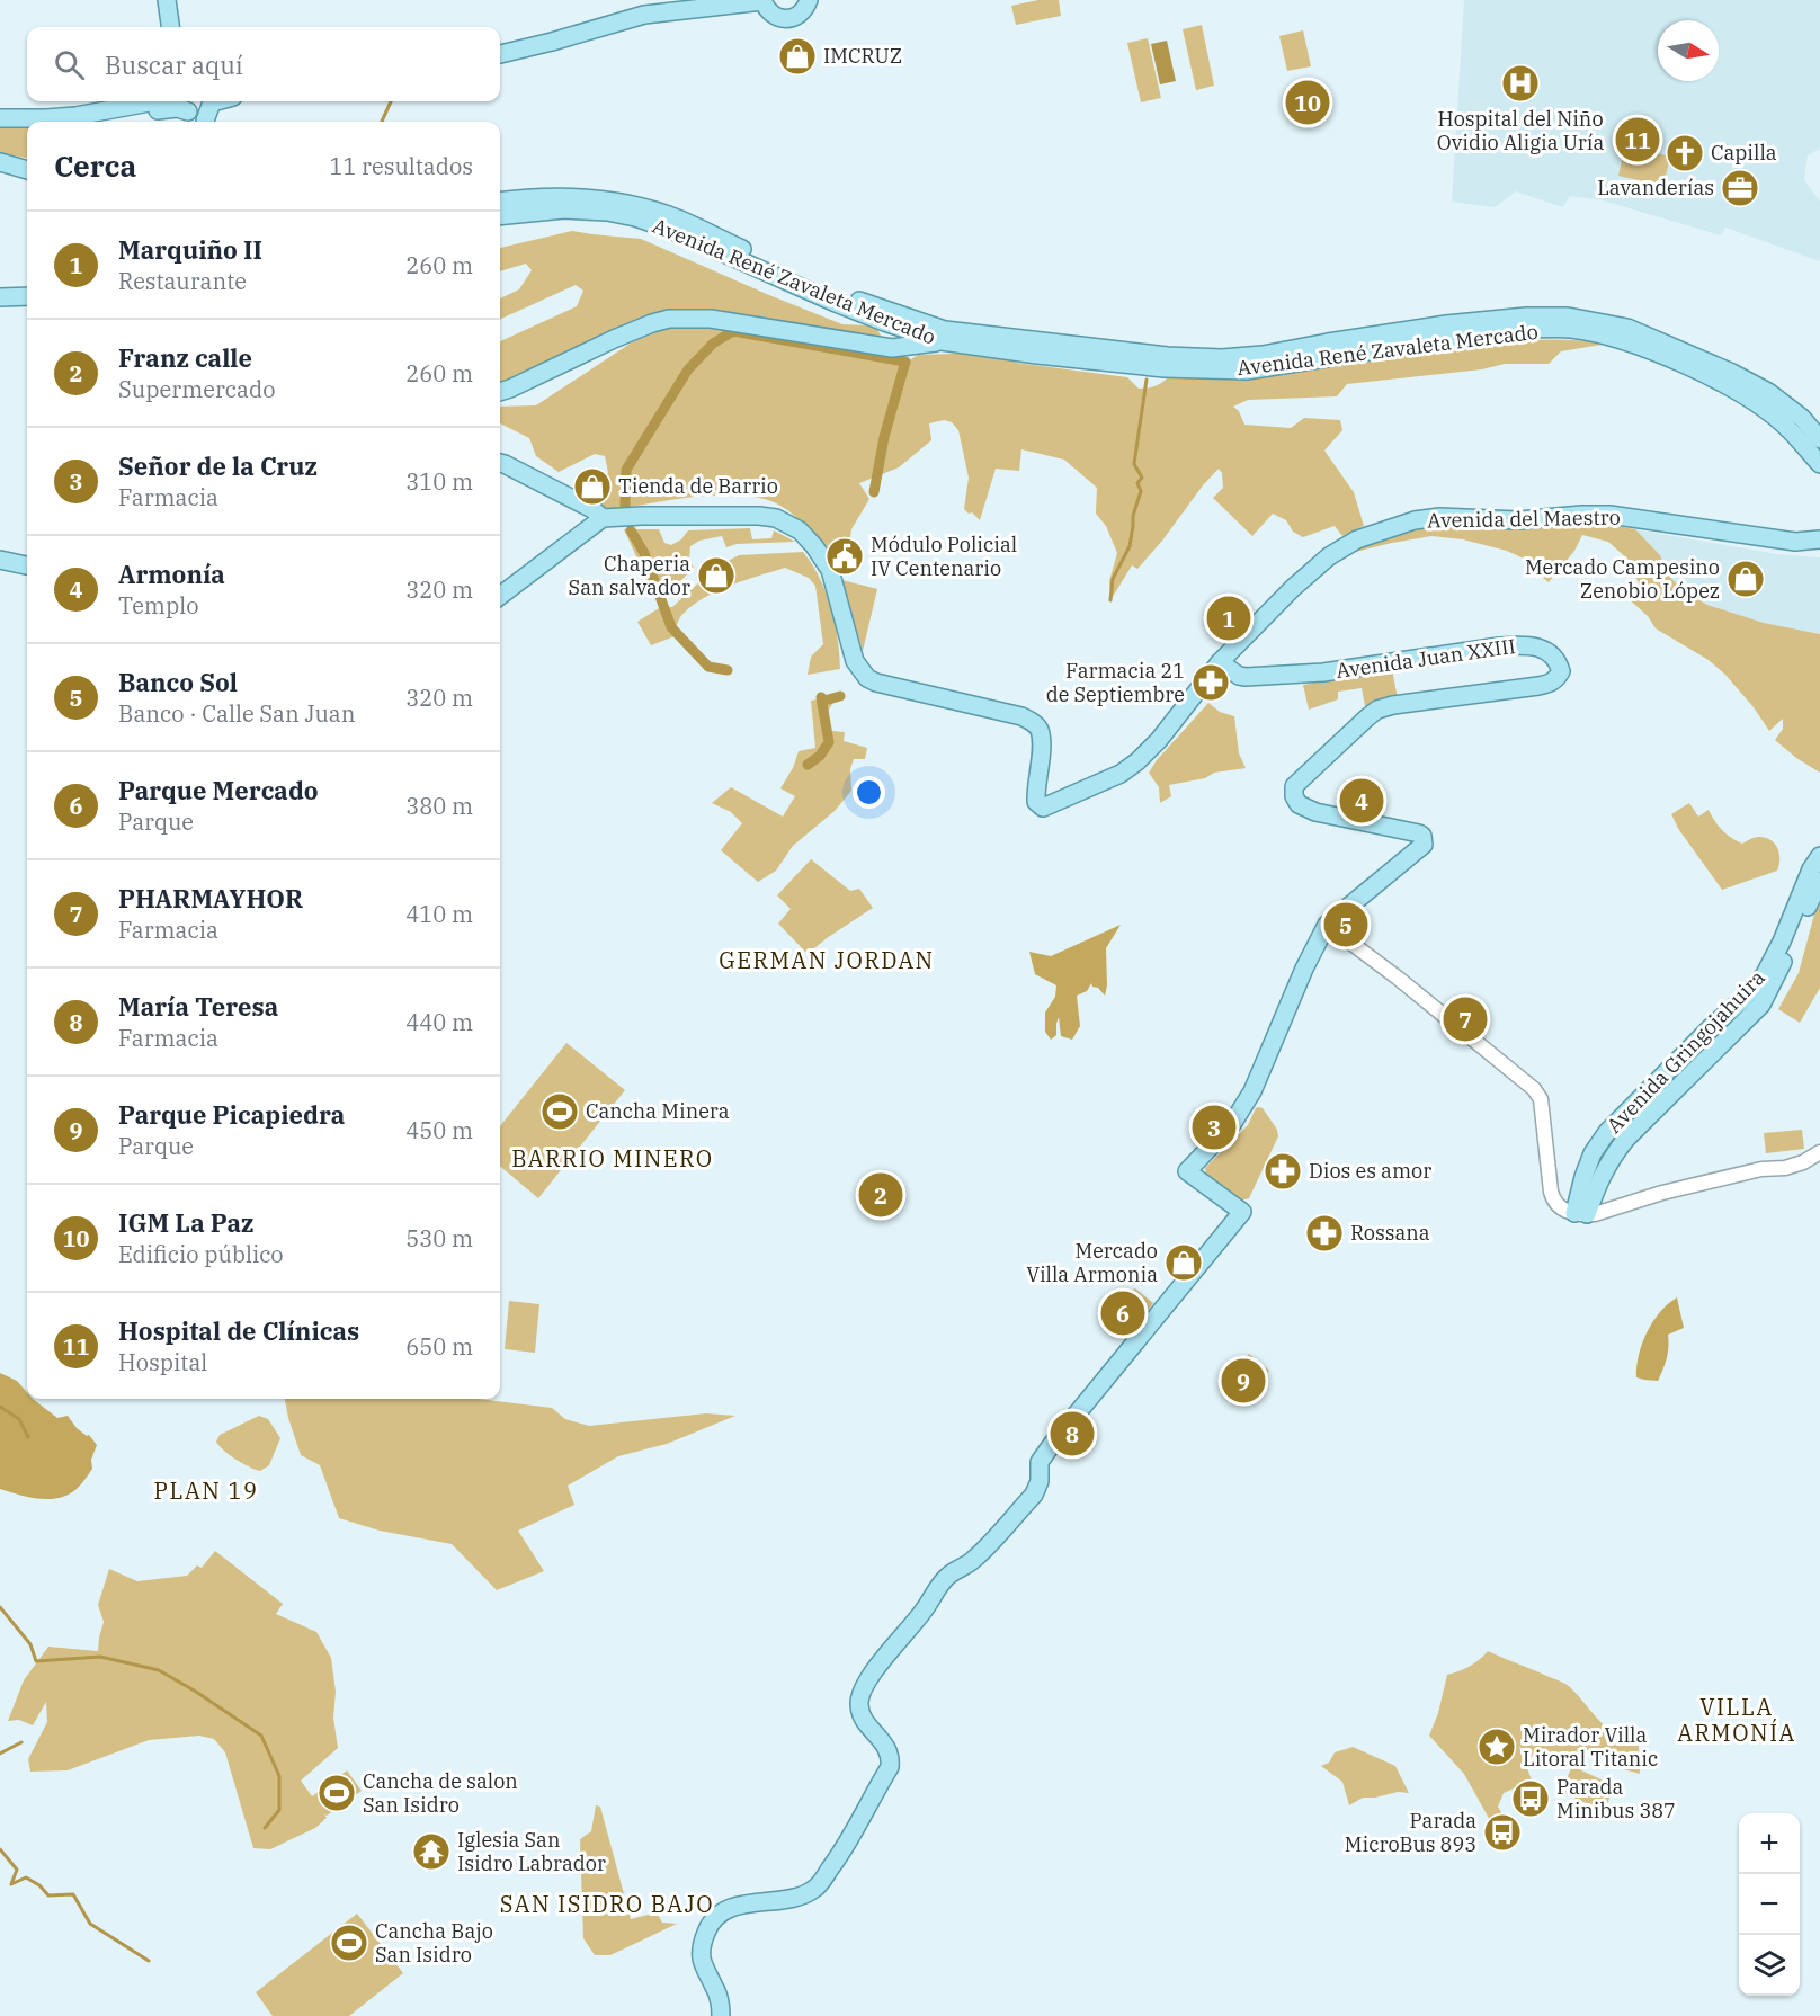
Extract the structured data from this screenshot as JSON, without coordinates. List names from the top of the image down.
{
  "streets": {
    "main road": [
      "Avenida René Zavaleta Mercado",
      "Avenida del Maestro",
      "Avenida Juan XXIII",
      "Avenida Gringojahuira"
    ]
  },
  "crossings": [
    ["Avenida del Maestro", "Avenida Juan XXIII"]
  ],
  "districts": [
    "GERMAN JORDAN",
    "BARRIO MINERO",
    "PLAN 19",
    "VILLA ARMONÍA",
    "SAN ISIDRO BAJO"
  ],
  "places": {
    "shop": [
      "IMCRUZ",
      "Tienda de Barrio",
      "Chaperia San salvador",
      "Mercado Campesino Zenobio López",
      "Mercado Villa Armonia"
    ],
    "hospital": ["Hospital del Niño Ovidio Aligia Uría"],
    "church": ["Capilla"],
    "office": ["Lavanderías"],
    "public building": ["Módulo Policial IV Centenario"],
    "pharmacy": ["Farmacia 21 de Septiembre", "Dios es amor", "Rossana"],
    "sports": ["Cancha Minera", "Cancha de salon San Isidro", "Cancha Bajo San Isidro"],
    "place": ["Mirador Villa Litoral Titanic"],
    "bus stop": ["Parada Minibus 387", "Parada MicroBus 893"],
    "temple": ["Iglesia San Isidro Labrador"]
  },
  "north": "right",
  "page": {
    "search": "Buscar aquí",
    "pins": [
      "10",
      "11",
      "1",
      "4",
      "5",
      "7",
      "3",
      "2",
      "6",
      "9",
      "8"
    ],
    "heading": ["Cerca", "11 resultados"],
    "list": [
      {
        "mark": "1",
        "name": "Marquiño II",
        "note": "Restaurante",
        "value": "260 m"
      },
      {
        "mark": "2",
        "name": "Franz calle",
        "note": "Supermercado",
        "value": "260 m"
      },
      {
        "mark": "3",
        "name": "Señor de la Cruz",
        "note": "Farmacia",
        "value": "310 m"
      },
      {
        "mark": "4",
        "name": "Armonía",
        "note": "Templo",
        "value": "320 m"
      },
      {
        "mark": "5",
        "name": "Banco Sol",
        "note": "Banco · Calle San Juan",
        "value": "320 m"
      },
      {
        "mark": "6",
        "name": "Parque Mercado",
        "note": "Parque",
        "value": "380 m"
      },
      {
        "mark": "7",
        "name": "PHARMAYHOR",
        "note": "Farmacia",
        "value": "410 m"
      },
      {
        "mark": "8",
        "name": "María Teresa",
        "note": "Farmacia",
        "value": "440 m"
      },
      {
        "mark": "9",
        "name": "Parque Picapiedra",
        "note": "Parque",
        "value": "450 m"
      },
      {
        "mark": "10",
        "name": "IGM La Paz",
        "note": "Edificio público",
        "value": "530 m"
      },
      {
        "mark": "11",
        "name": "Hospital de Clínicas",
        "note": "Hospital",
        "value": "650 m"
      }
    ],
    "map_buttons": ["+", "−"]
  }
}
